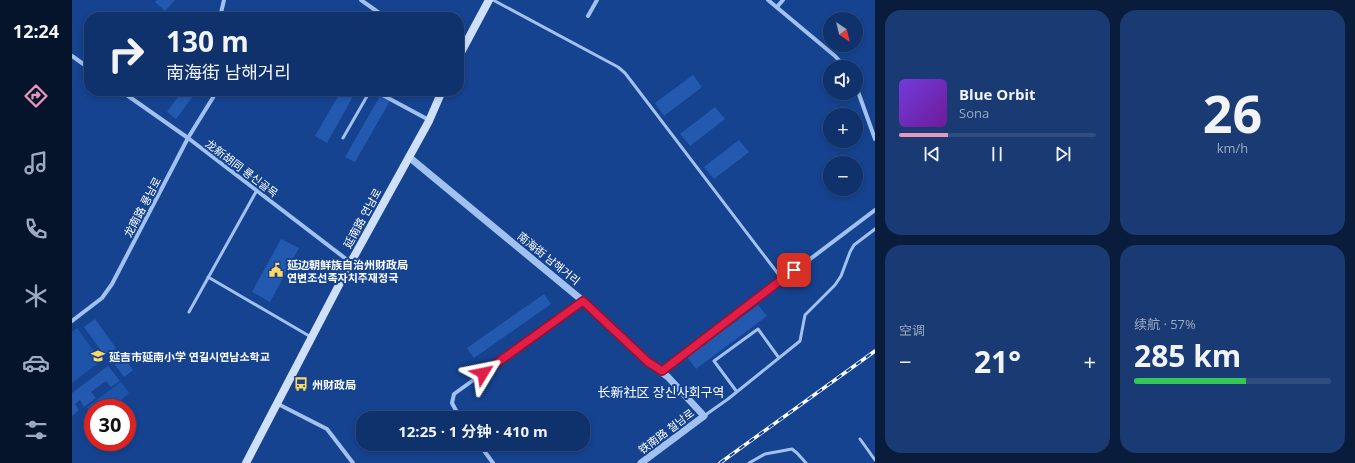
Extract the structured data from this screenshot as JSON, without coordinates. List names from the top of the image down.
{
  "streets": {
    "main road": ["延南路 연남로"],
    "street": [
      "龙新胡同 룡신골목",
      "龙南路 룡남로",
      "南海街 남해거리",
      "铁南路 철남로"
    ]
  },
  "crossings": [
    ["龙新胡同 룡신골목", "龙南路 룡남로"],
    ["龙新胡同 룡신골목", "延南路 연남로"],
    ["延南路 연남로", "南海街 남해거리"],
    ["南海街 남해거리", "铁南路 철남로"]
  ],
  "districts": ["长新社区 장신사회구역"],
  "places": {
    "public building": ["延边朝鲜族自治州财政局 연변조선족자치주재정국"],
    "school or university": ["延吉市延南小学 연길시연남소학교"],
    "bus stop": ["州财政局"]
  },
  "north": "bottom right",
  "page": {
    "tabs": "12:24",
    "tile": [
      ["26", "km/h"],
      "空调",
      ["续航 · 57%", "285 km"]
    ],
    "map_buttons": ["+", "−"],
    "turn": ["130 m", "南海街 남해거리"],
    "song": ["Blue Orbit", "Sona"],
    "heat": ["−", "21°", "+"],
    "limit": "30",
    "trip": "12:25 · 1 分钟 · 410 m"
  }
}
